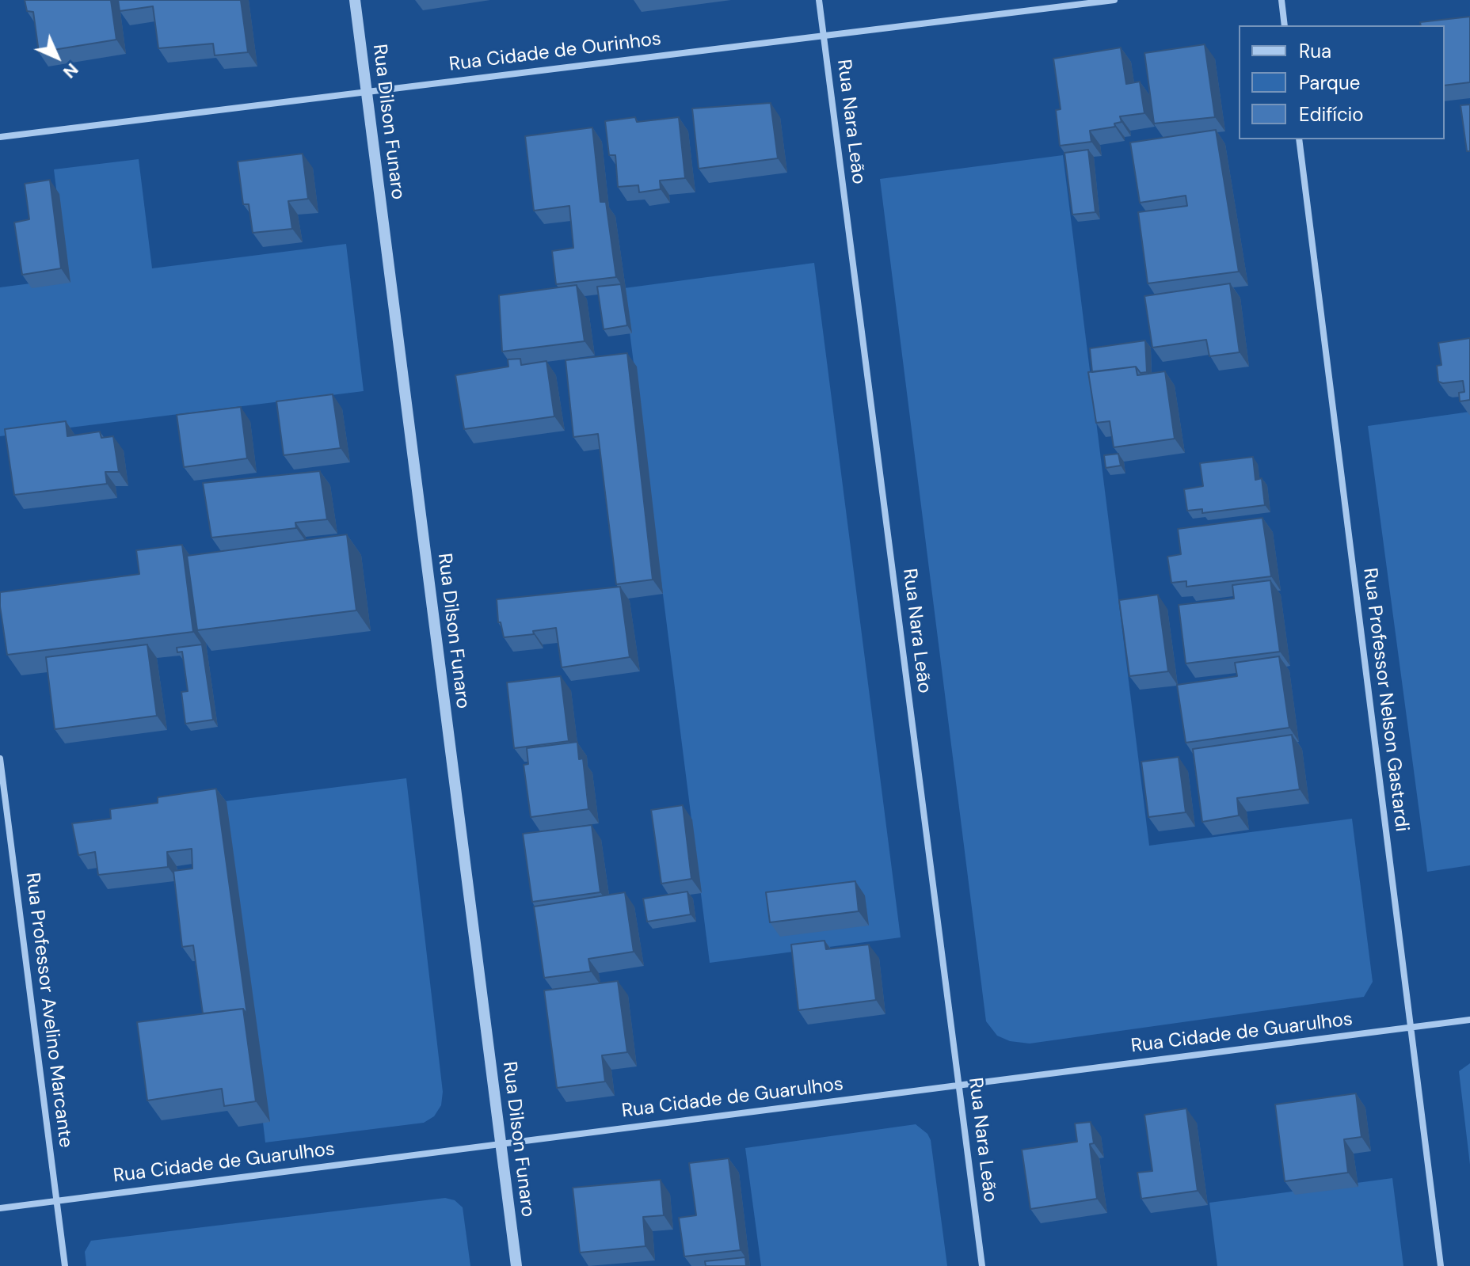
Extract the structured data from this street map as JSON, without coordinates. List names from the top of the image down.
{
  "streets": {
    "street": [
      "Rua Cidade de Ourinhos",
      "Rua Dilson Funaro",
      "Rua Nara Leão",
      "Rua Professor Nelson Gastardi",
      "Rua Professor Avelino Marcante",
      "Rua Cidade de Guarulhos"
    ]
  },
  "crossings": [
    ["Rua Cidade de Ourinhos", "Rua Dilson Funaro"],
    ["Rua Cidade de Ourinhos", "Rua Nara Leão"],
    ["Rua Dilson Funaro", "Rua Cidade de Guarulhos"],
    ["Rua Nara Leão", "Rua Cidade de Guarulhos"],
    ["Rua Professor Nelson Gastardi", "Rua Cidade de Guarulhos"],
    ["Rua Professor Avelino Marcante", "Rua Cidade de Guarulhos"]
  ],
  "legend": ["Rua", "Parque", "Edifício"],
  "north": "bottom right"
}
